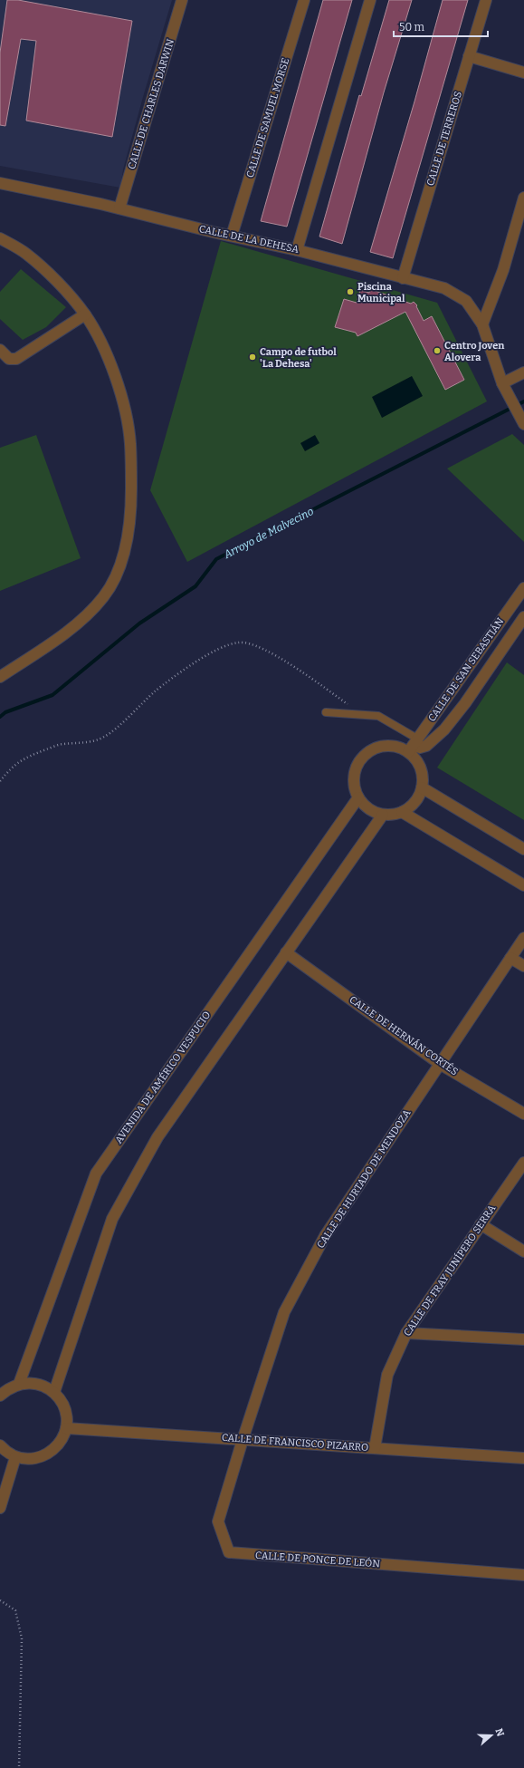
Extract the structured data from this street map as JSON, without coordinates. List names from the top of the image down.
{
  "streets": {
    "street": [
      "CALLE DE CHARLES DARWIN",
      "CALLE DE SAMUEL MORSE",
      "CALLE DE TERREROS",
      "CALLE DE LA DEHESA",
      "CALLE DE SAN SEBASTIÁN",
      "CALLE DE HERNÁN CORTÉS",
      "AVENIDA DE AMÉRICO VESPUCIO",
      "CALLE DE HURTADO DE MENDOZA",
      "CALLE DE FRAY JUNÍPERO SERRA",
      "CALLE DE FRANCISCO PIZARRO",
      "CALLE DE PONCE DE LEÓN"
    ]
  },
  "crossings": [
    ["CALLE DE CHARLES DARWIN", "CALLE DE LA DEHESA"],
    ["CALLE DE SAMUEL MORSE", "CALLE DE LA DEHESA"],
    ["CALLE DE TERREROS", "CALLE DE LA DEHESA"],
    ["CALLE DE SAN SEBASTIÁN", "AVENIDA DE AMÉRICO VESPUCIO"],
    ["CALLE DE HERNÁN CORTÉS", "CALLE DE HURTADO DE MENDOZA"],
    ["CALLE DE HURTADO DE MENDOZA", "CALLE DE FRANCISCO PIZARRO"],
    ["CALLE DE HURTADO DE MENDOZA", "CALLE DE PONCE DE LEÓN"],
    ["CALLE DE FRAY JUNÍPERO SERRA", "CALLE DE FRANCISCO PIZARRO"],
    ["CALLE DE FRANCISCO PIZARRO", "CALLE DE PONCE DE LEÓN"]
  ],
  "water": ["Arroyo de Malvecino"],
  "places": ["Piscina Municipal", "Centro Joven Alovera", "Campo de futbol 'La Dehesa'"],
  "scale_bar": "50 m",
  "north": "right"
}
